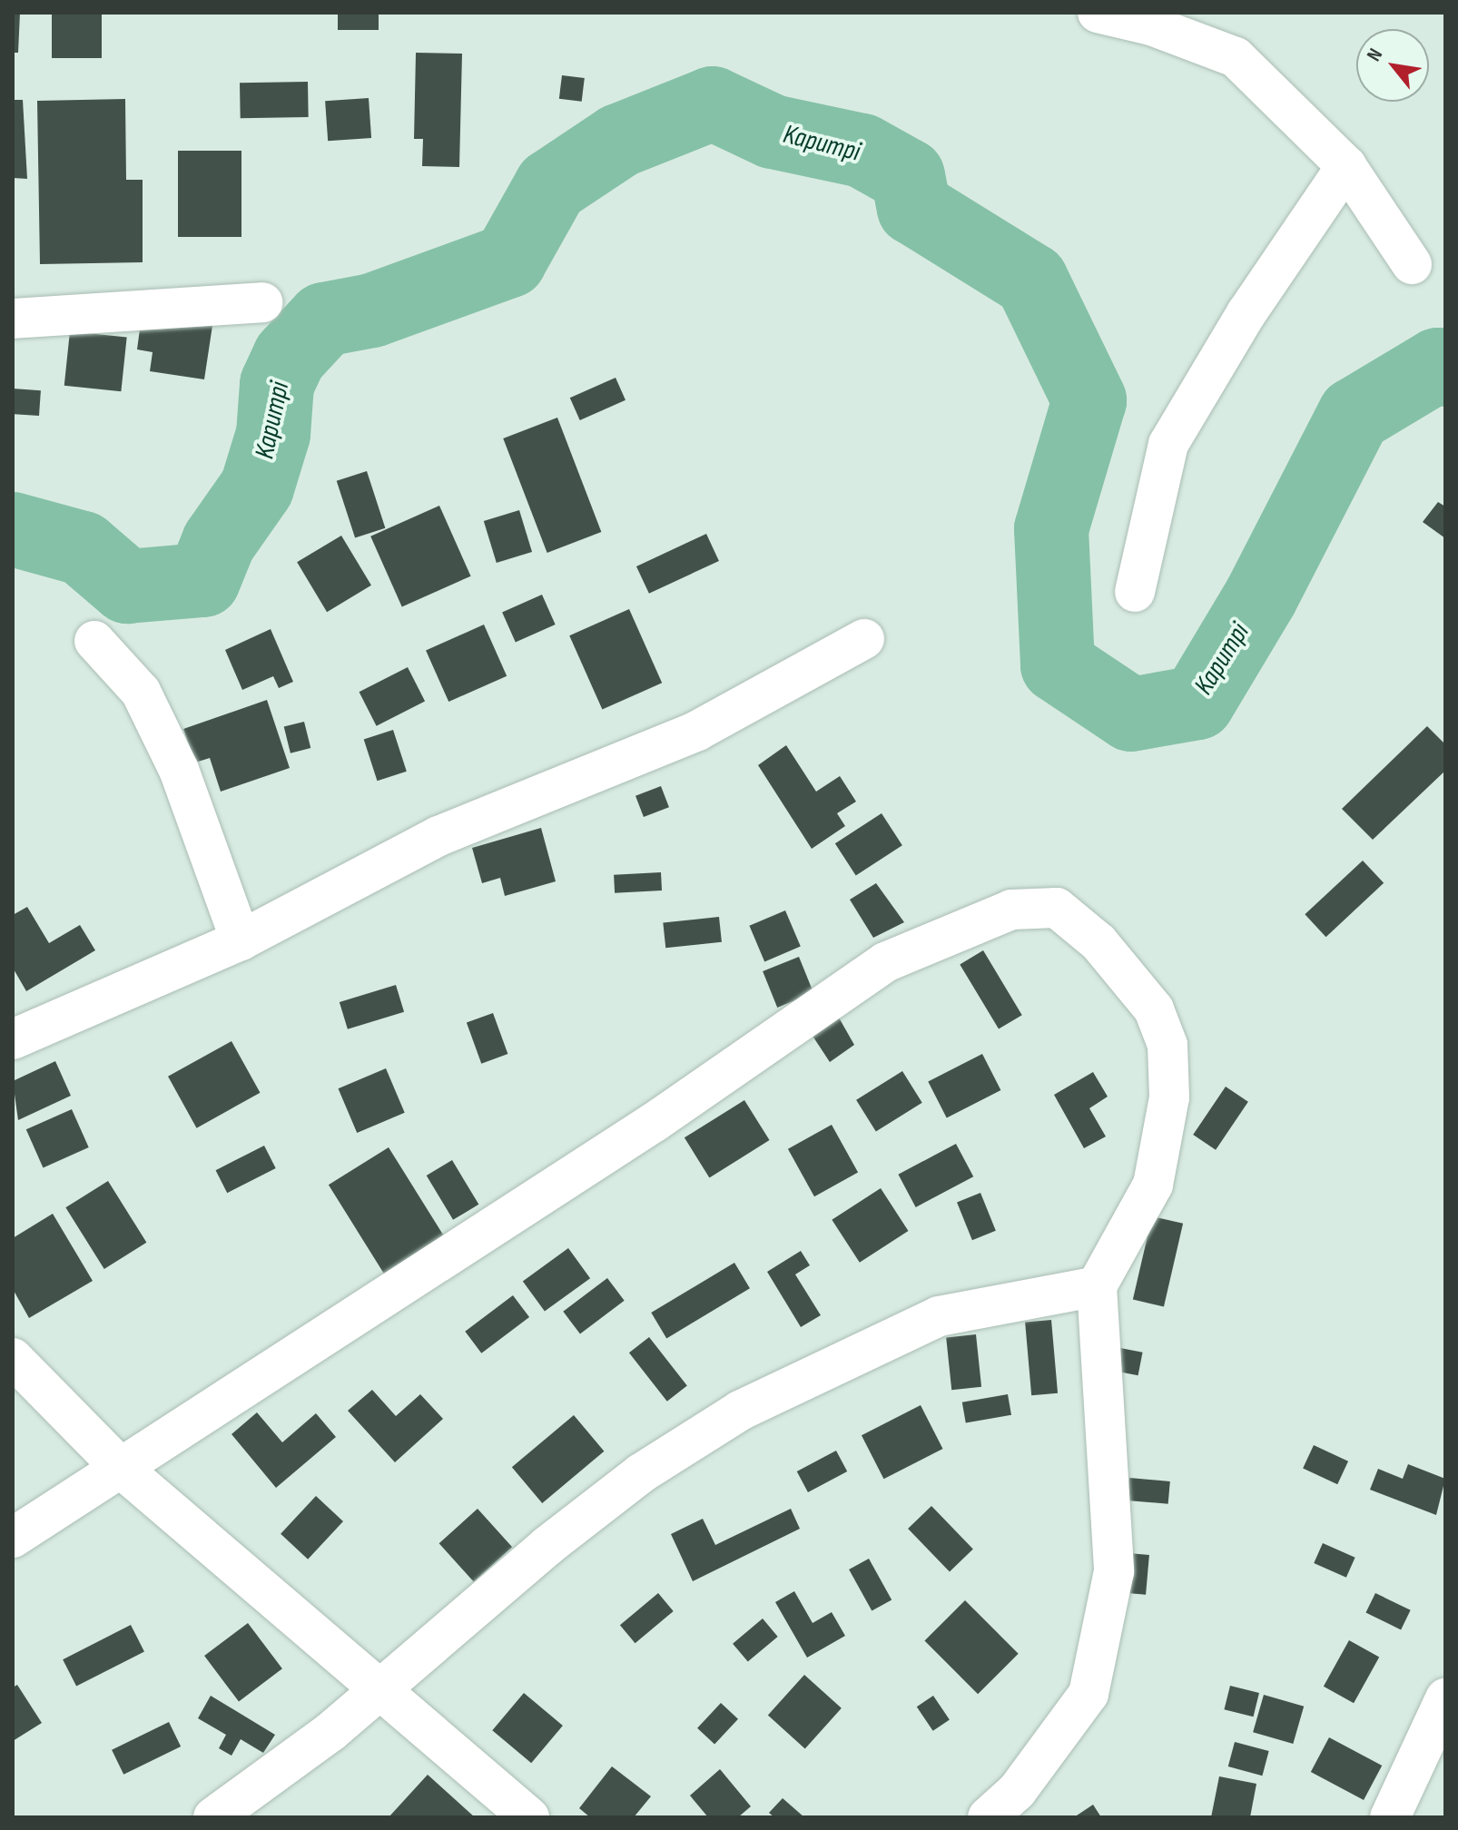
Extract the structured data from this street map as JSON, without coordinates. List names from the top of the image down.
{
  "water": ["Kapumpi"],
  "north": "top left"
}
